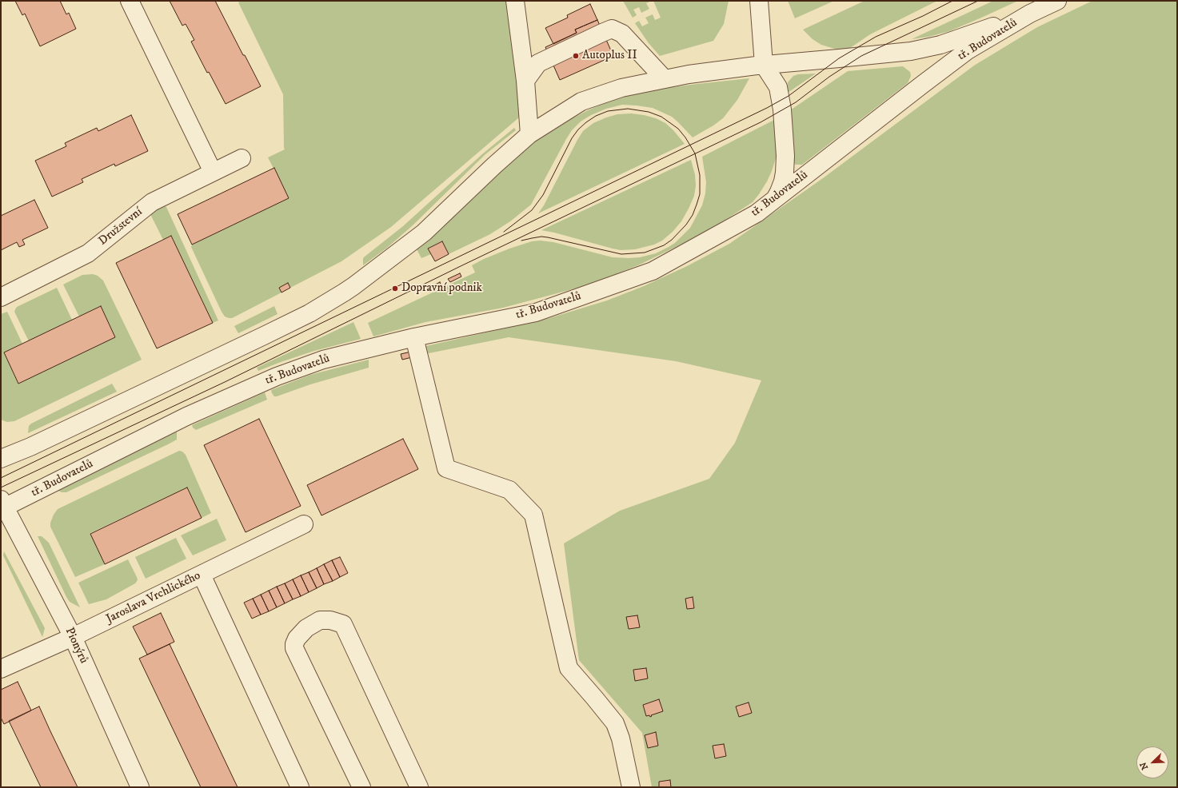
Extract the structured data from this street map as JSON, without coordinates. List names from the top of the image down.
{
  "streets": {
    "street": [
      "tř. Budovatelů",
      "Družstevní",
      "Jaroslava Vrchlického",
      "Pionýrů"
    ]
  },
  "crossings": [
    ["tř. Budovatelů", "Pionýrů"],
    ["Jaroslava Vrchlického", "Pionýrů"]
  ],
  "places": ["Autoplus II", "Dopravní podnik"],
  "north": "bottom left"
}
